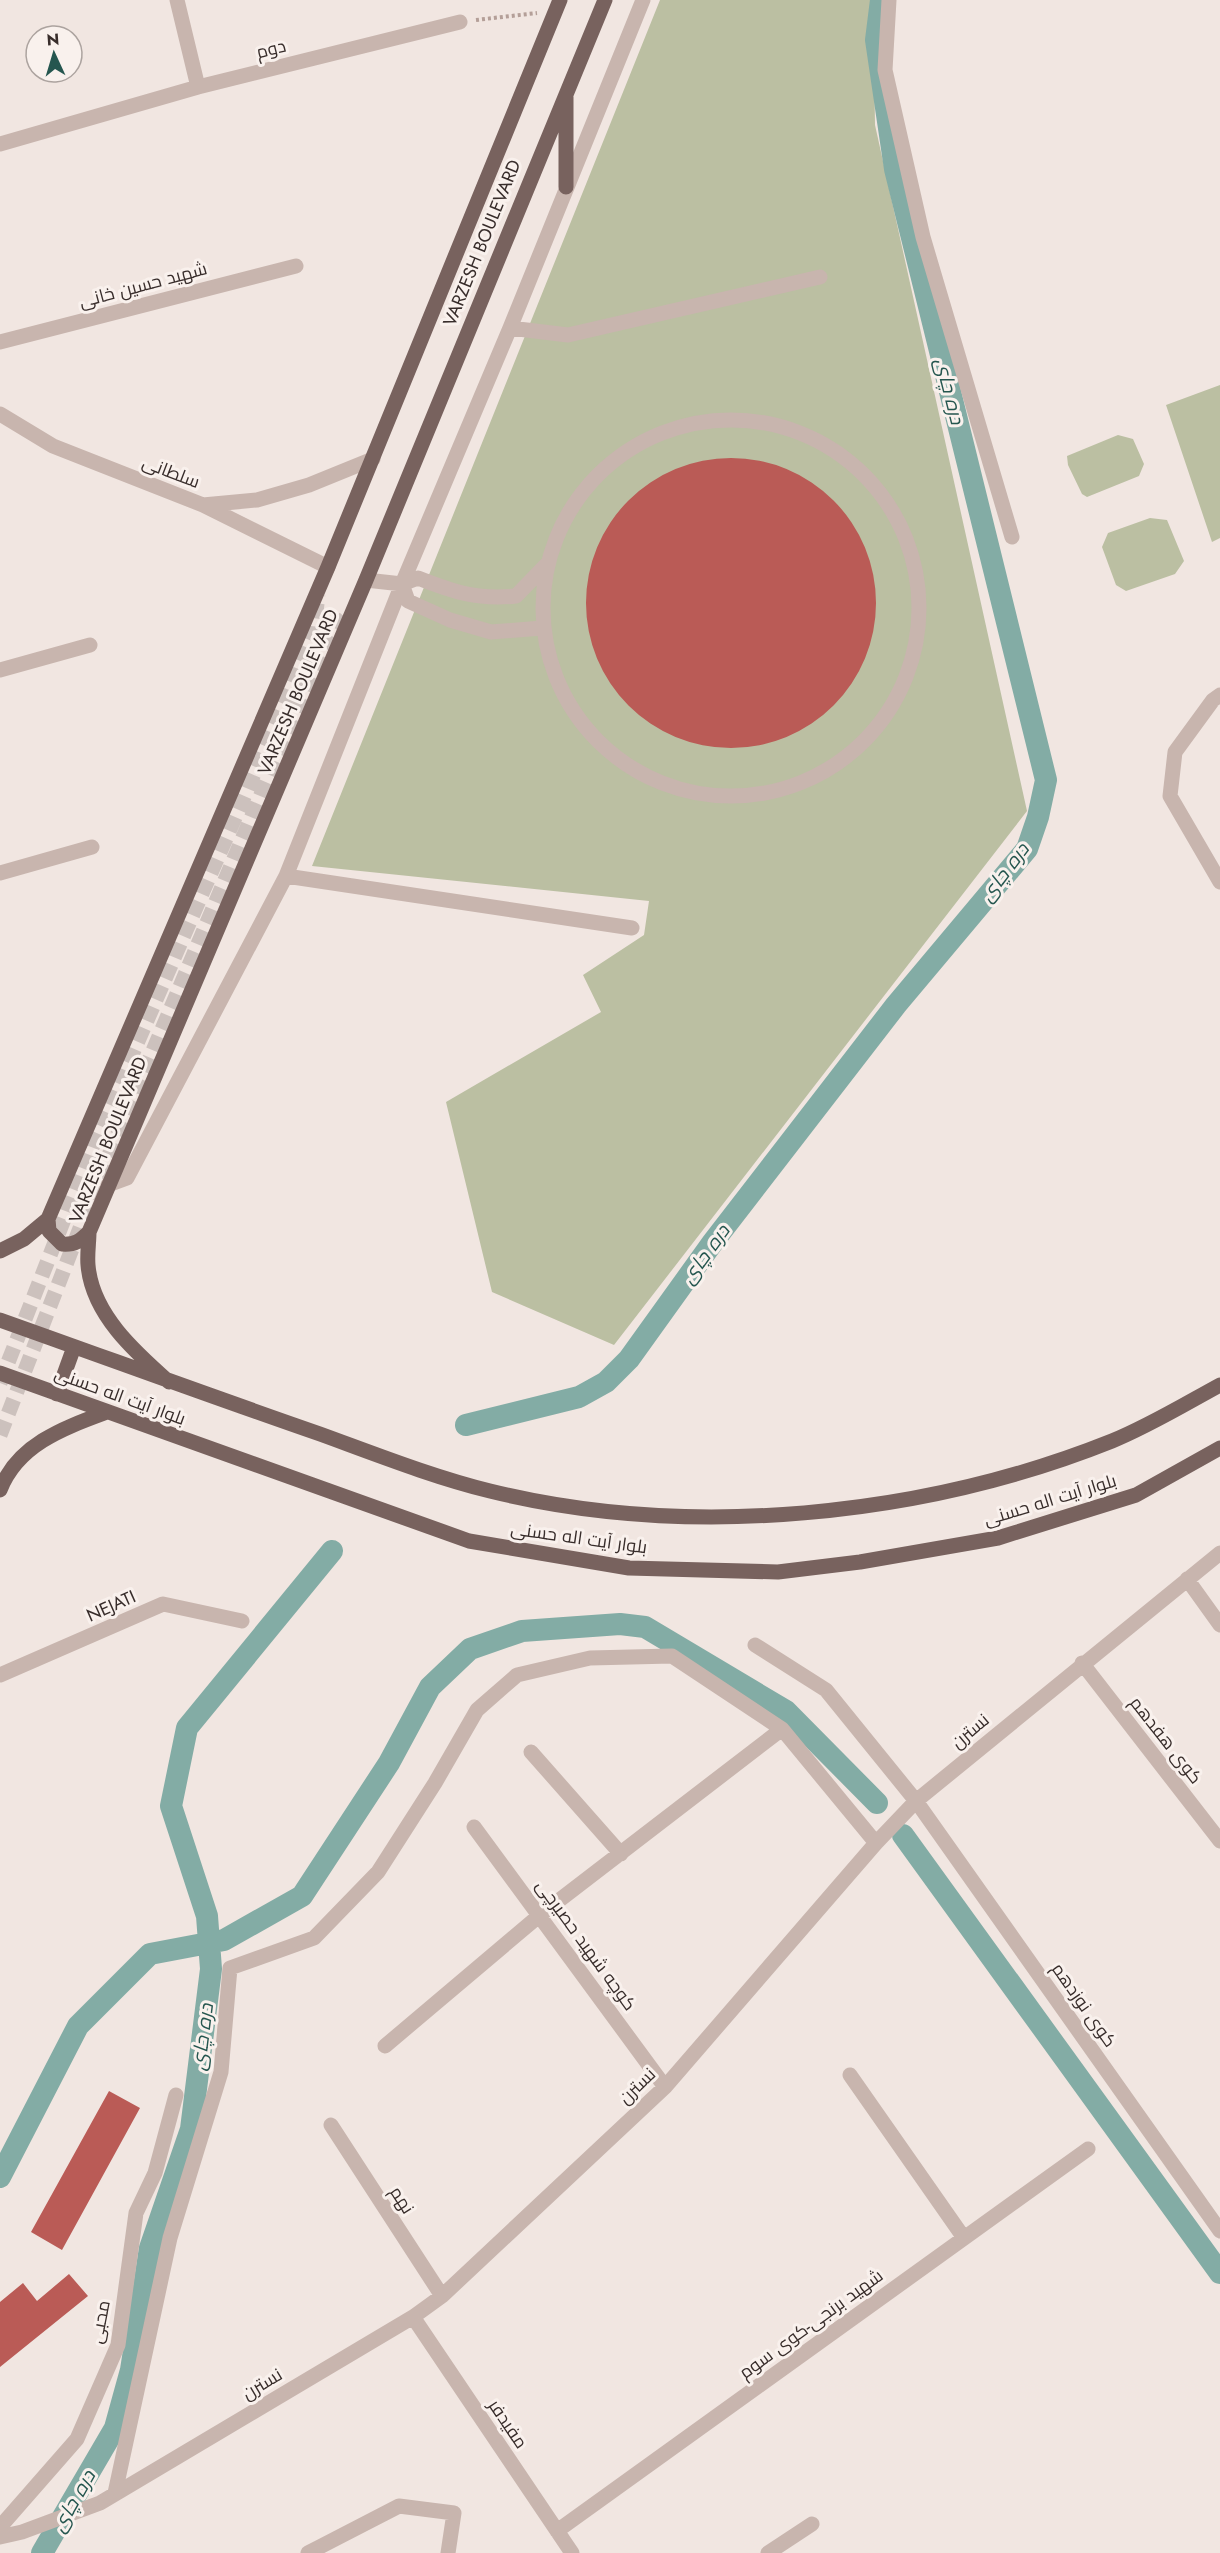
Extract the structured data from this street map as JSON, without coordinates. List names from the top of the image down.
{
  "streets": {
    "main road": ["VARZESH BOULEVARD", "بلوار آیت اله حسنی"],
    "street": [
      "دوم",
      "شهید حسین خانی",
      "سلطانی",
      "NEJATI",
      "نسترن",
      "کوی هفدهم",
      "کوچه شهید حصیرچی",
      "کوی نوزدهم",
      "نهم",
      "محبی",
      "شهید برنجی-کوی سوم",
      "مفیدفر"
    ]
  },
  "crossings": [
    ["VARZESH BOULEVARD", "سلطانی"],
    ["VARZESH BOULEVARD", "بلوار آیت اله حسنی"],
    ["نسترن", "کوی هفدهم"],
    ["نسترن", "کوچه شهید حصیرچی"],
    ["نسترن", "کوی نوزدهم"],
    ["نسترن", "نهم"],
    ["نسترن", "مفیدفر"],
    ["شهید برنجی-کوی سوم", "مفیدفر"]
  ],
  "water": ["دره چای"],
  "north": "top"
}
